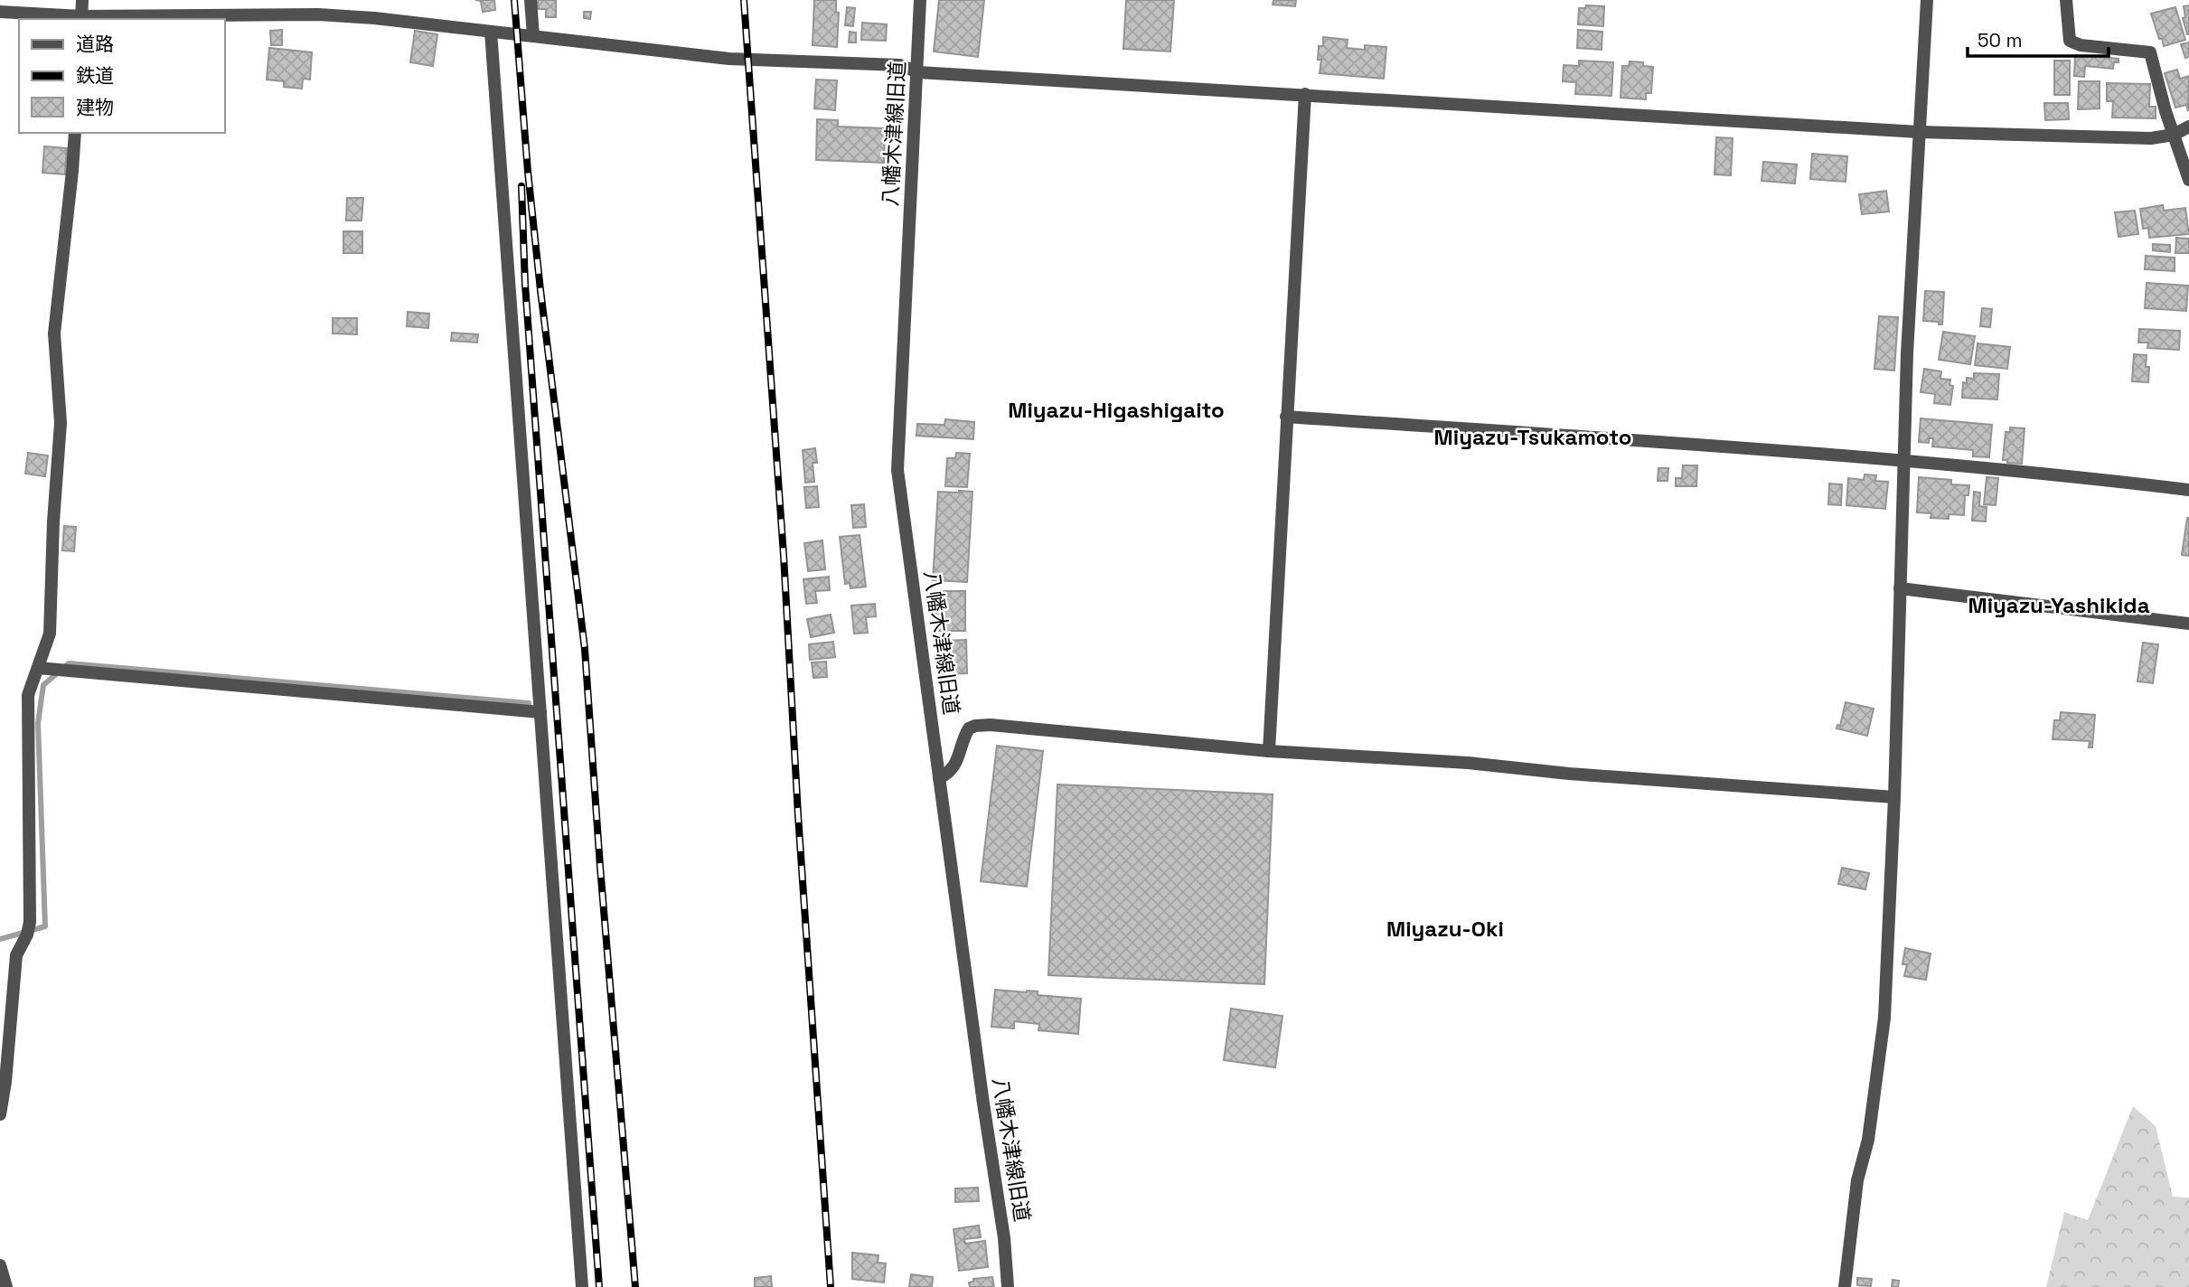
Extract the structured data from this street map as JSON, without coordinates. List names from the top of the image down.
{
  "streets": {
    "street": ["八幡木津線旧道"]
  },
  "districts": [
    "Miyazu-Higashigaito",
    "Miyazu-Tsukamoto",
    "Miyazu-Yashikida",
    "Miyazu-Oki"
  ],
  "legend": ["道路", "鉄道", "建物"],
  "scale_bar": "50 m"
}
